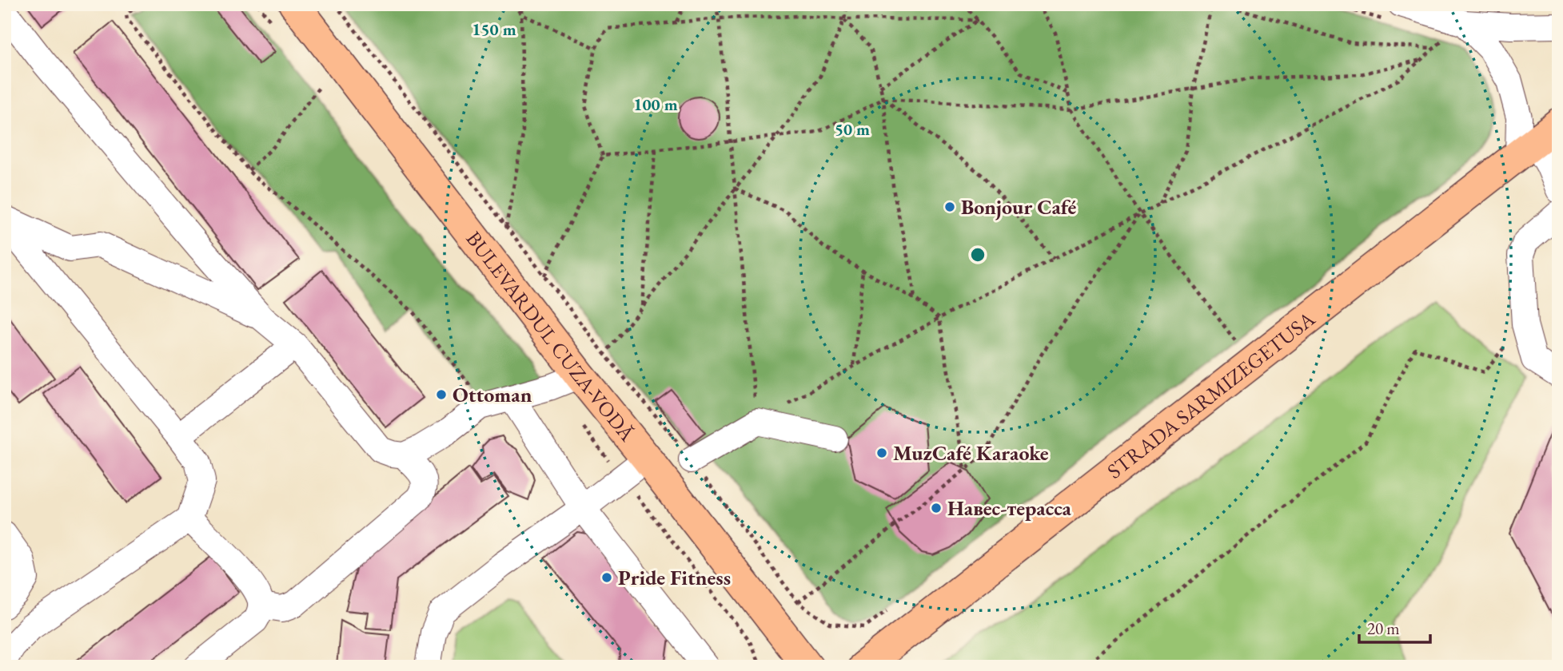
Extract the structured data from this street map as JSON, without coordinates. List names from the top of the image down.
{
  "streets": {
    "main road": ["BULEVARDUL CUZA-VODĂ", "STRADA SARMIZEGETUSA"]
  },
  "places": [
    "Bonjour Café",
    "Ottoman",
    "MuzCafé Karaoke",
    "Навес-терасса",
    "Pride Fitness"
  ],
  "scale_bar": "20 m",
  "rings": ["150 m", "100 m", "50 m"]
}
